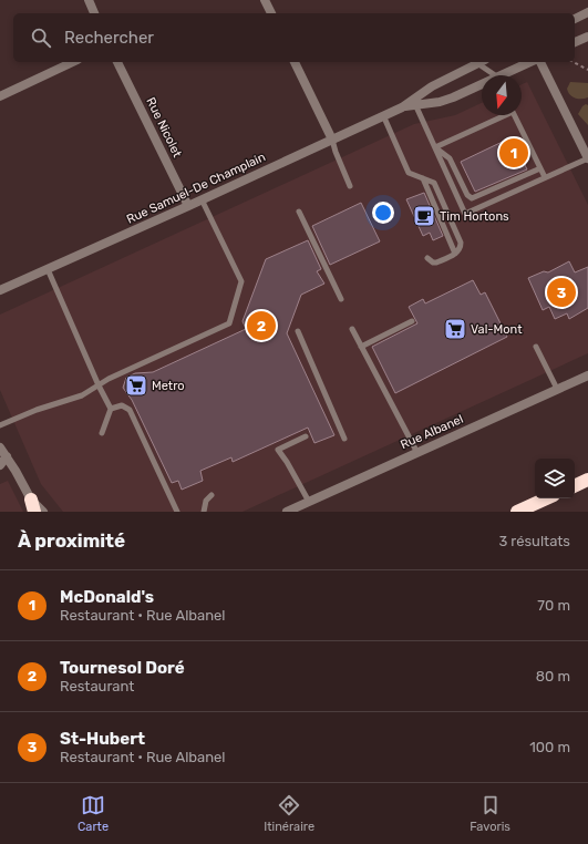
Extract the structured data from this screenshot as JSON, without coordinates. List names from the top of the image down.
{
  "streets": {
    "street": ["Rue Nicolet", "Rue Samuel-De Champlain", "Rue Albanel"]
  },
  "crossings": [
    ["Rue Nicolet", "Rue Samuel-De Champlain"]
  ],
  "places": {
    "cafe": ["Tim Hortons"],
    "supermarket": ["Val-Mont", "Metro"]
  },
  "north": "bottom",
  "page": {
    "search": "Rechercher",
    "pins": ["1", "3", "2"],
    "heading": ["À proximité", "3 résultats"],
    "list": [
      {
        "mark": "1",
        "name": "McDonald's",
        "note": "Restaurant · Rue Albanel",
        "value": "70 m"
      },
      {
        "mark": "2",
        "name": "Tournesol Doré",
        "note": "Restaurant",
        "value": "80 m"
      },
      {
        "mark": "3",
        "name": "St-Hubert",
        "note": "Restaurant · Rue Albanel",
        "value": "100 m"
      }
    ],
    "nav": ["Carte", "Itinéraire", "Favoris"]
  }
}
